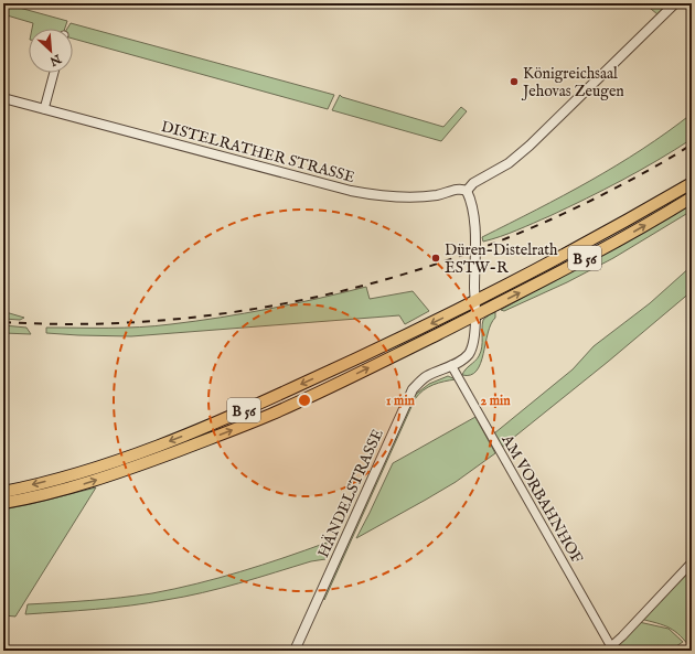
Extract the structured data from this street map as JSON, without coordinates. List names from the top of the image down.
{
  "streets": {
    "main road": ["B 56"],
    "street": ["DISTELRATHER STRASSE", "HÄNDELSTRASSE", "AM VORBAHNHOF"]
  },
  "crossings": [
    ["DISTELRATHER STRASSE", "HÄNDELSTRASSE"],
    ["B 56", "HÄNDELSTRASSE"],
    ["HÄNDELSTRASSE", "AM VORBAHNHOF"]
  ],
  "places": ["Königreichsaal Jehovas Zeugen", "Düren-Distelrath ESTW-R"],
  "north": "bottom right",
  "rings": ["1 min", "2 min"]
}
